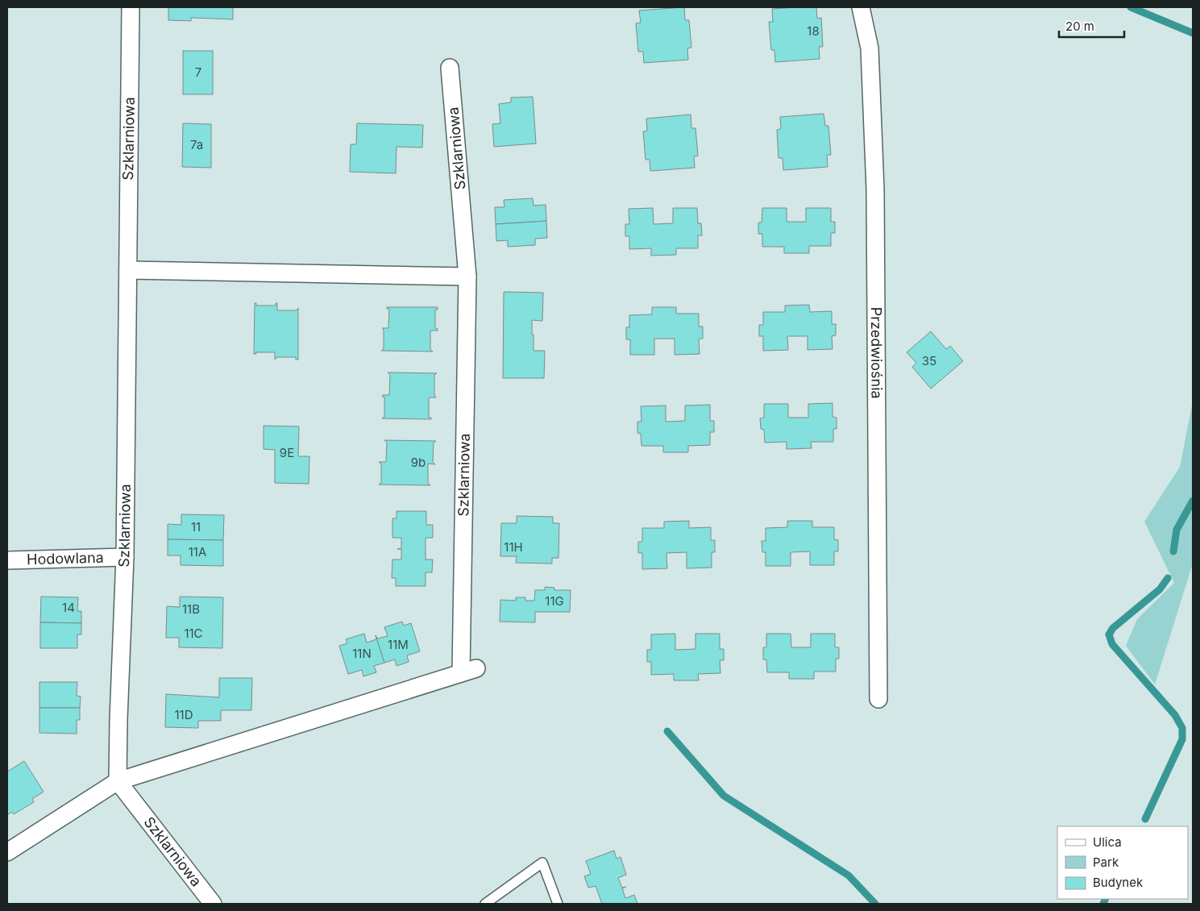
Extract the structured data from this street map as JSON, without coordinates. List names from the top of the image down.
{
  "streets": {
    "street": ["Szklarniowa", "Przedwiośnia", "Hodowlana"]
  },
  "crossings": [
    ["Szklarniowa", "Hodowlana"]
  ],
  "house_numbers": [
    "18",
    "7",
    "7a",
    "35",
    "9E",
    "9b",
    "11",
    "11H",
    "11A",
    "11G",
    "14",
    "11B",
    "11C",
    "11M",
    "11N",
    "11D"
  ],
  "legend": ["Ulica", "Park", "Budynek"],
  "scale_bar": "20 m"
}
